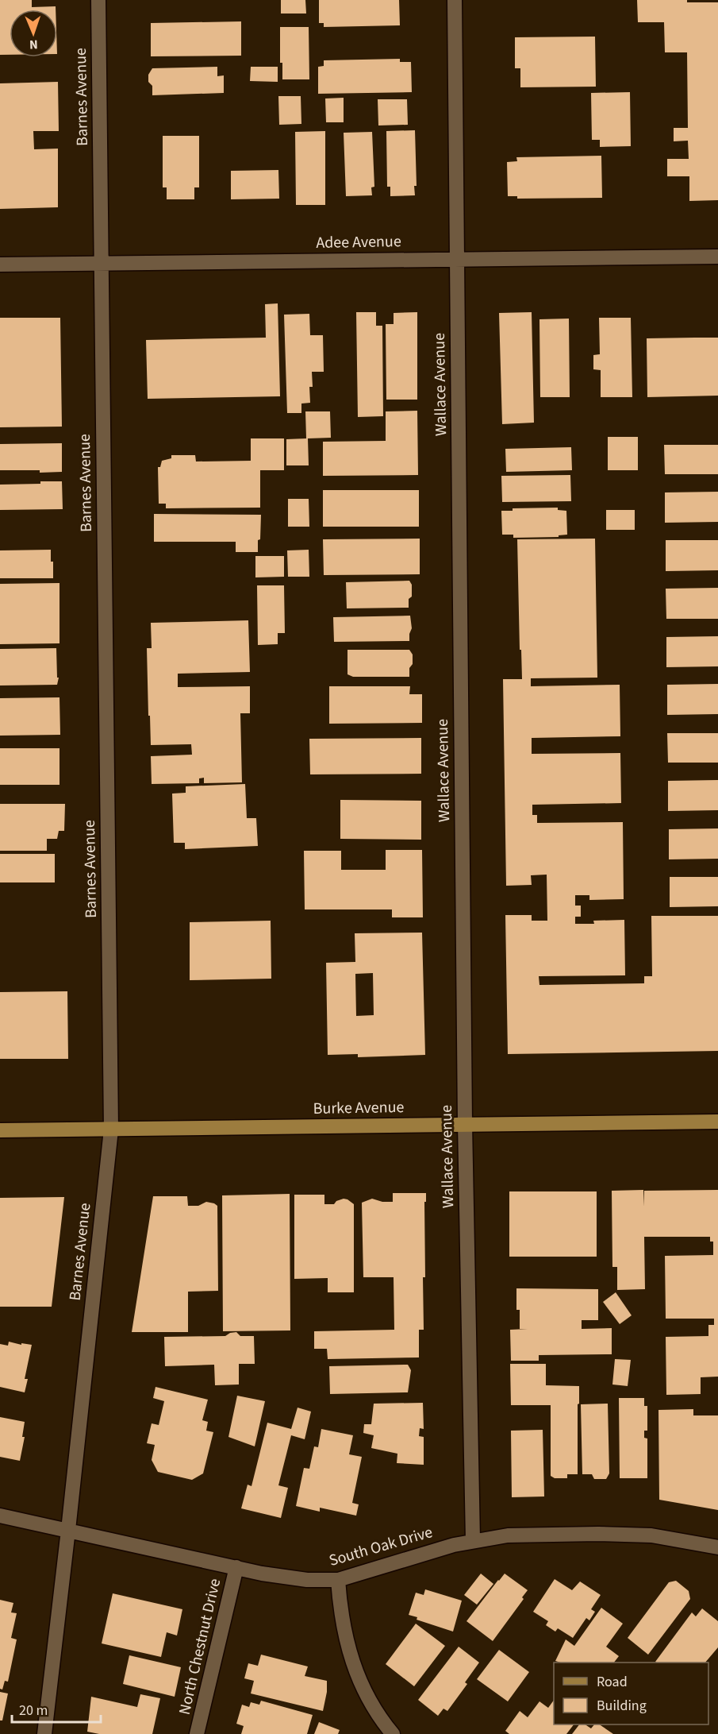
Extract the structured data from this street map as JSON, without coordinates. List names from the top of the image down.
{
  "streets": {
    "main road": ["Burke Avenue"],
    "street": [
      "Barnes Avenue",
      "Adee Avenue",
      "Wallace Avenue",
      "South Oak Drive",
      "North Chestnut Drive"
    ]
  },
  "crossings": [
    ["Barnes Avenue", "Adee Avenue"],
    ["Barnes Avenue", "Burke Avenue"],
    ["Barnes Avenue", "South Oak Drive"],
    ["Adee Avenue", "Wallace Avenue"],
    ["Wallace Avenue", "Burke Avenue"],
    ["Wallace Avenue", "South Oak Drive"],
    ["South Oak Drive", "North Chestnut Drive"]
  ],
  "legend": ["Road", "Building"],
  "scale_bar": "20 m",
  "north": "bottom"
}
